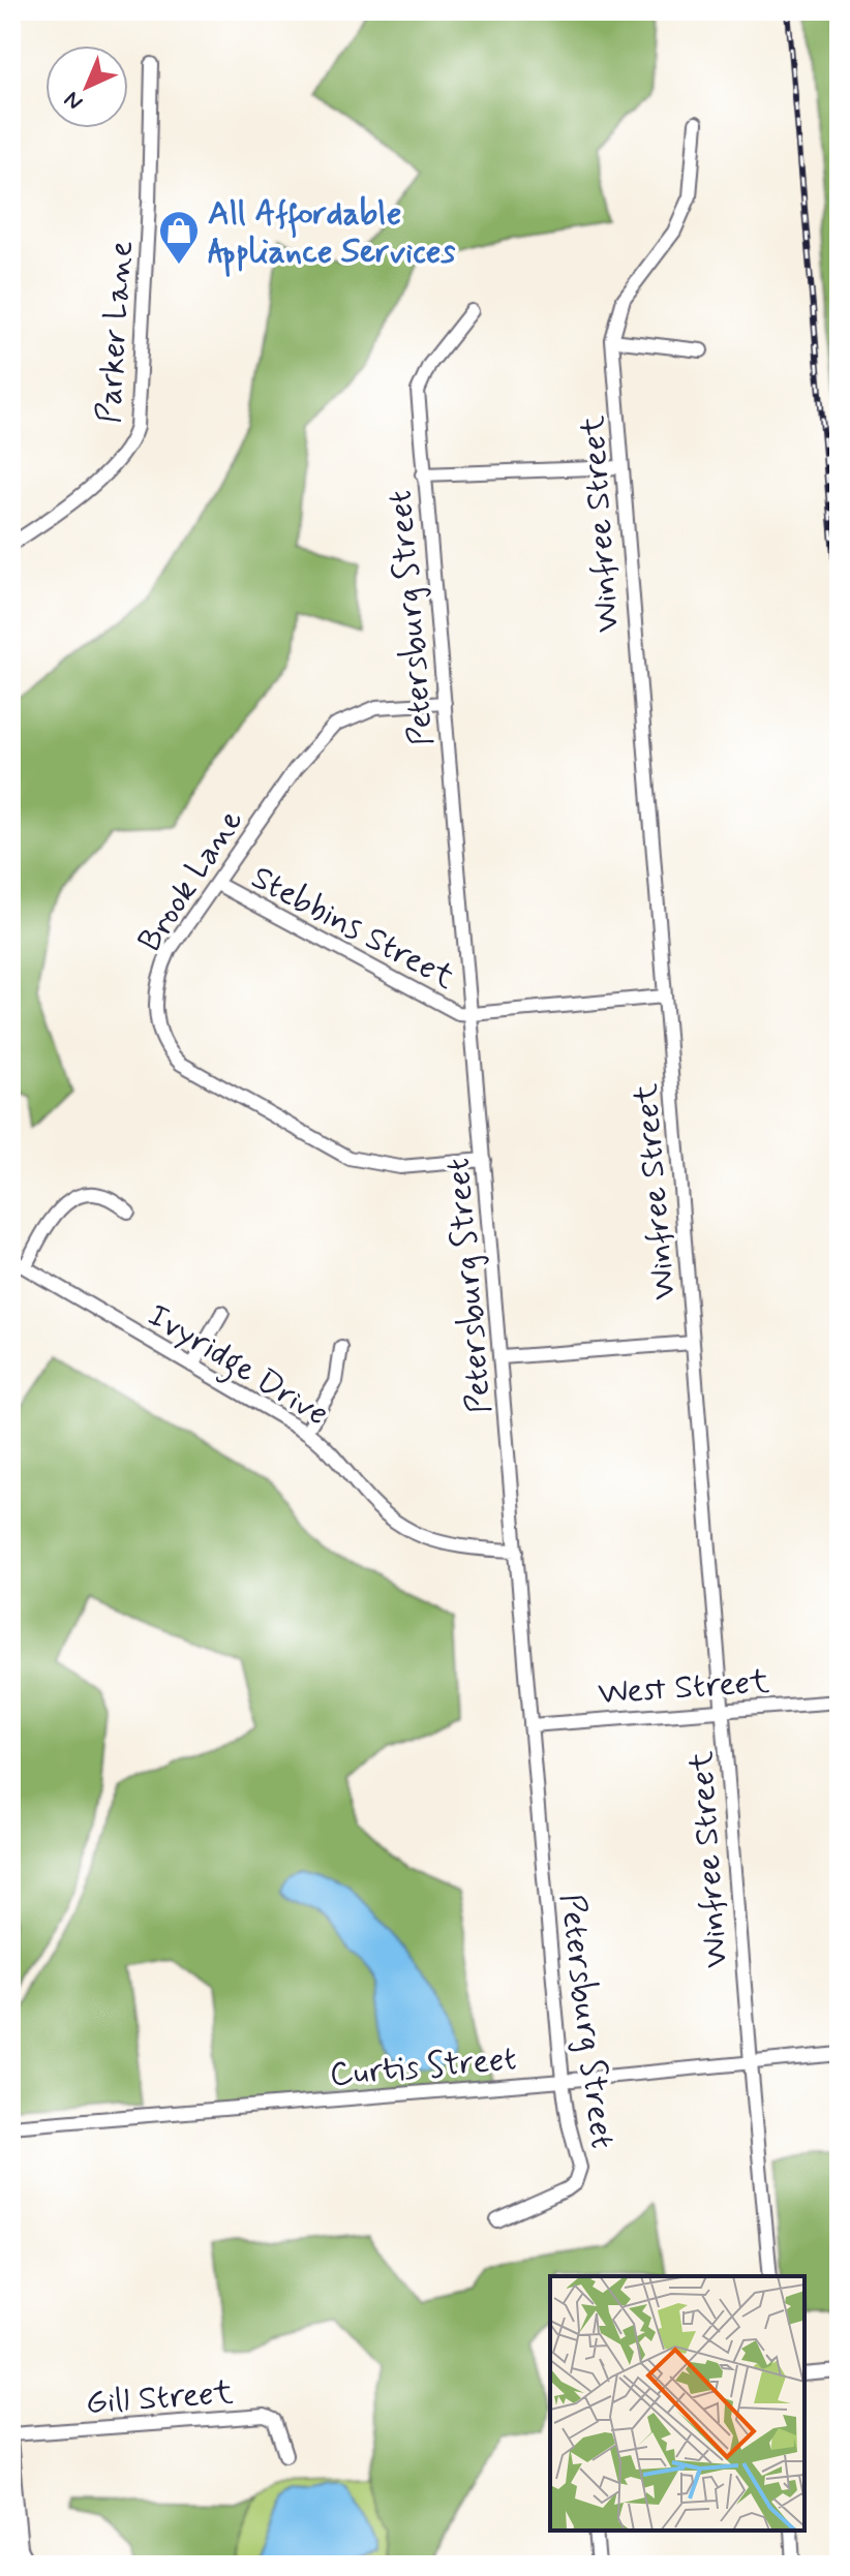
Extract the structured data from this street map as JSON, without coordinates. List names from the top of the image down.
{
  "streets": {
    "street": [
      "Parker Lane",
      "Winfree Street",
      "Petersburg Street",
      "Brook Lane",
      "Stebbins Street",
      "Ivyridge Drive",
      "West Street",
      "Curtis Street",
      "Gill Street"
    ]
  },
  "crossings": [
    ["Winfree Street", "Stebbins Street"],
    ["Winfree Street", "West Street"],
    ["Winfree Street", "Curtis Street"],
    ["Petersburg Street", "Brook Lane"],
    ["Petersburg Street", "Stebbins Street"],
    ["Petersburg Street", "Ivyridge Drive"],
    ["Petersburg Street", "West Street"],
    ["Petersburg Street", "Curtis Street"],
    ["Brook Lane", "Stebbins Street"]
  ],
  "places": {
    "shop": ["All Affordable Appliance Services"]
  },
  "north": "bottom left"
}
